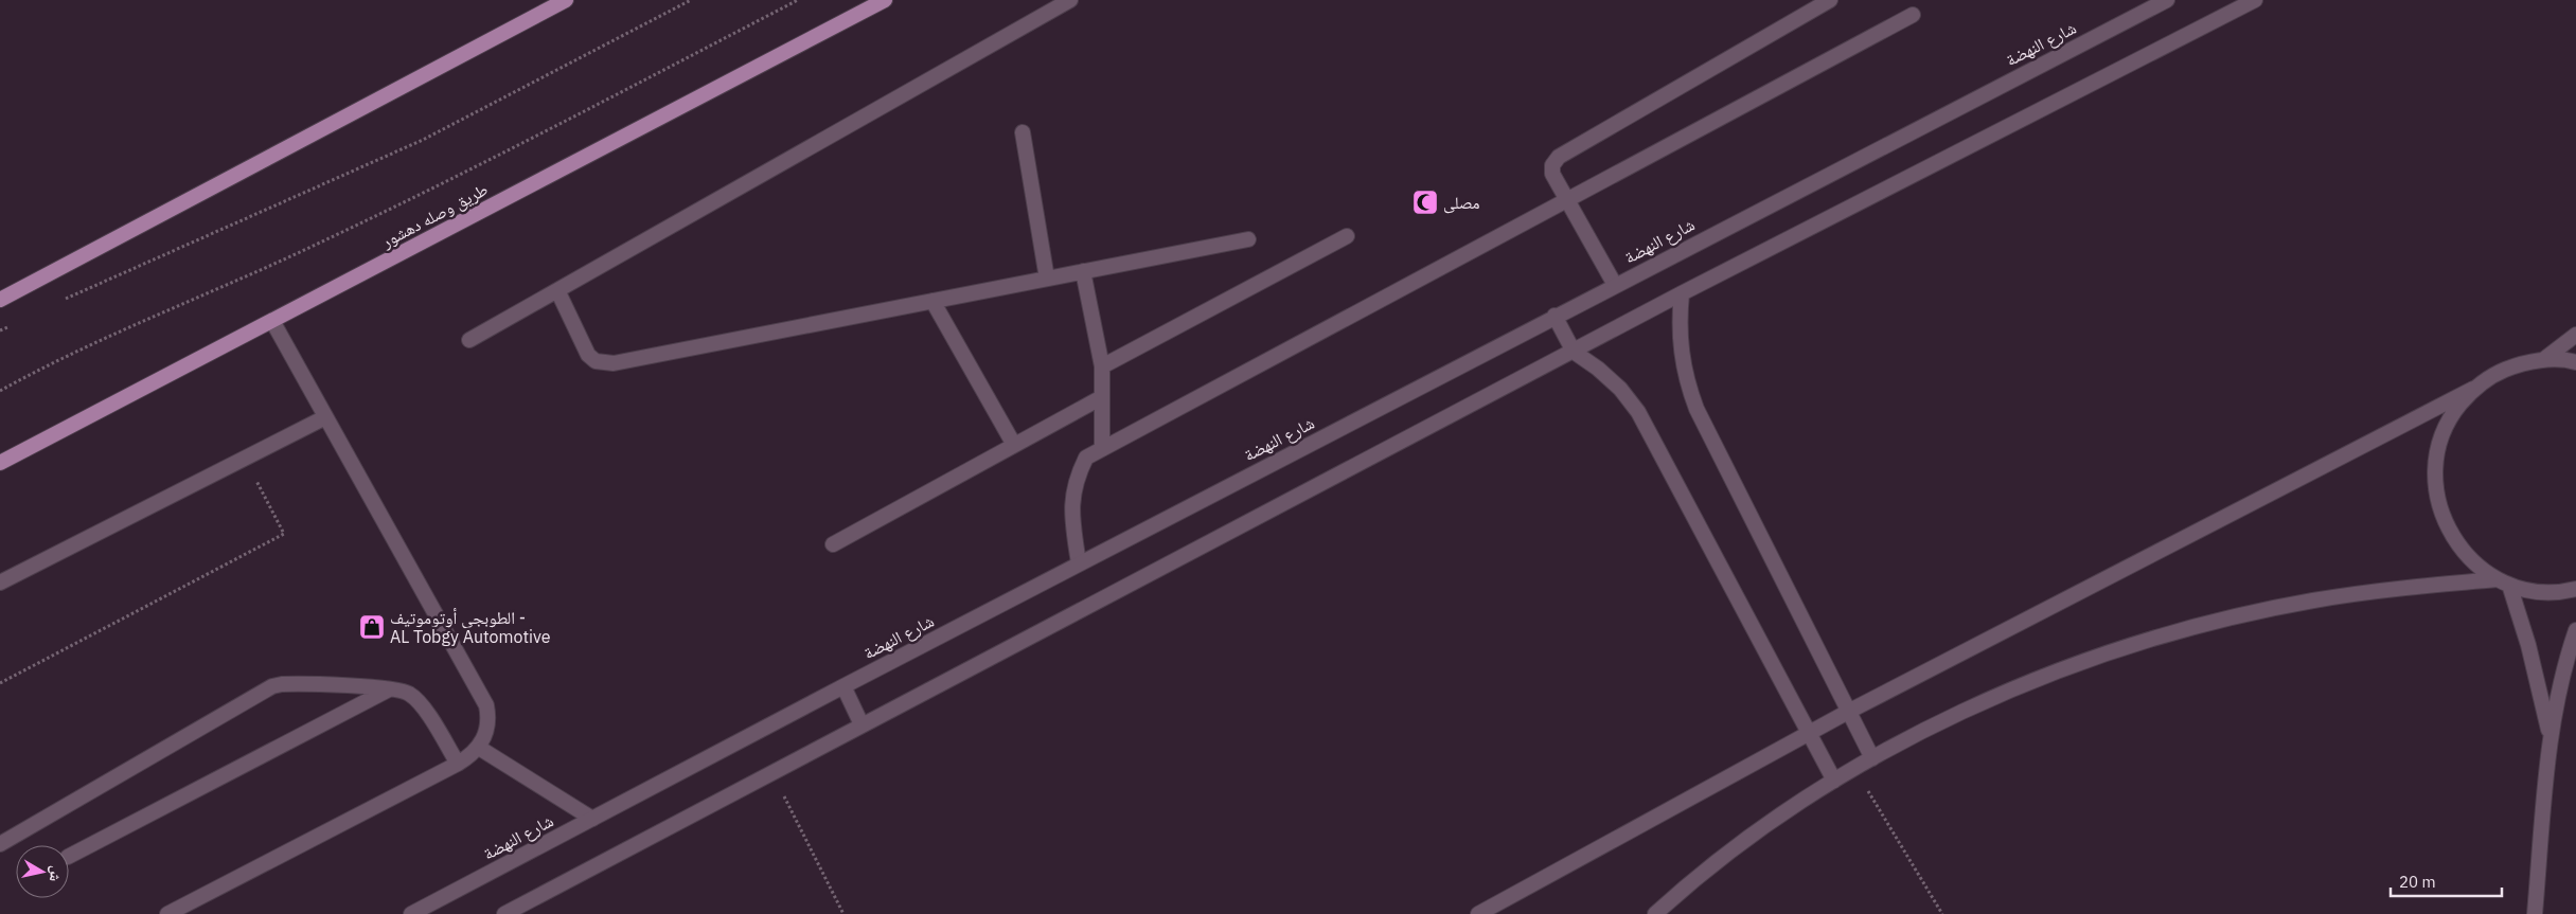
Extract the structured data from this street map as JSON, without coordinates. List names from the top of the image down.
{
  "streets": {
    "main road": ["طريق وصله دهشور"],
    "street": ["شارع النهضة"]
  },
  "places": {
    "mosque": ["مصلى"],
    "shop": ["الطوبجى أوتوموتيف - AL Tobgy Automotive"]
  },
  "scale_bar": "20 m",
  "north": "right"
}
